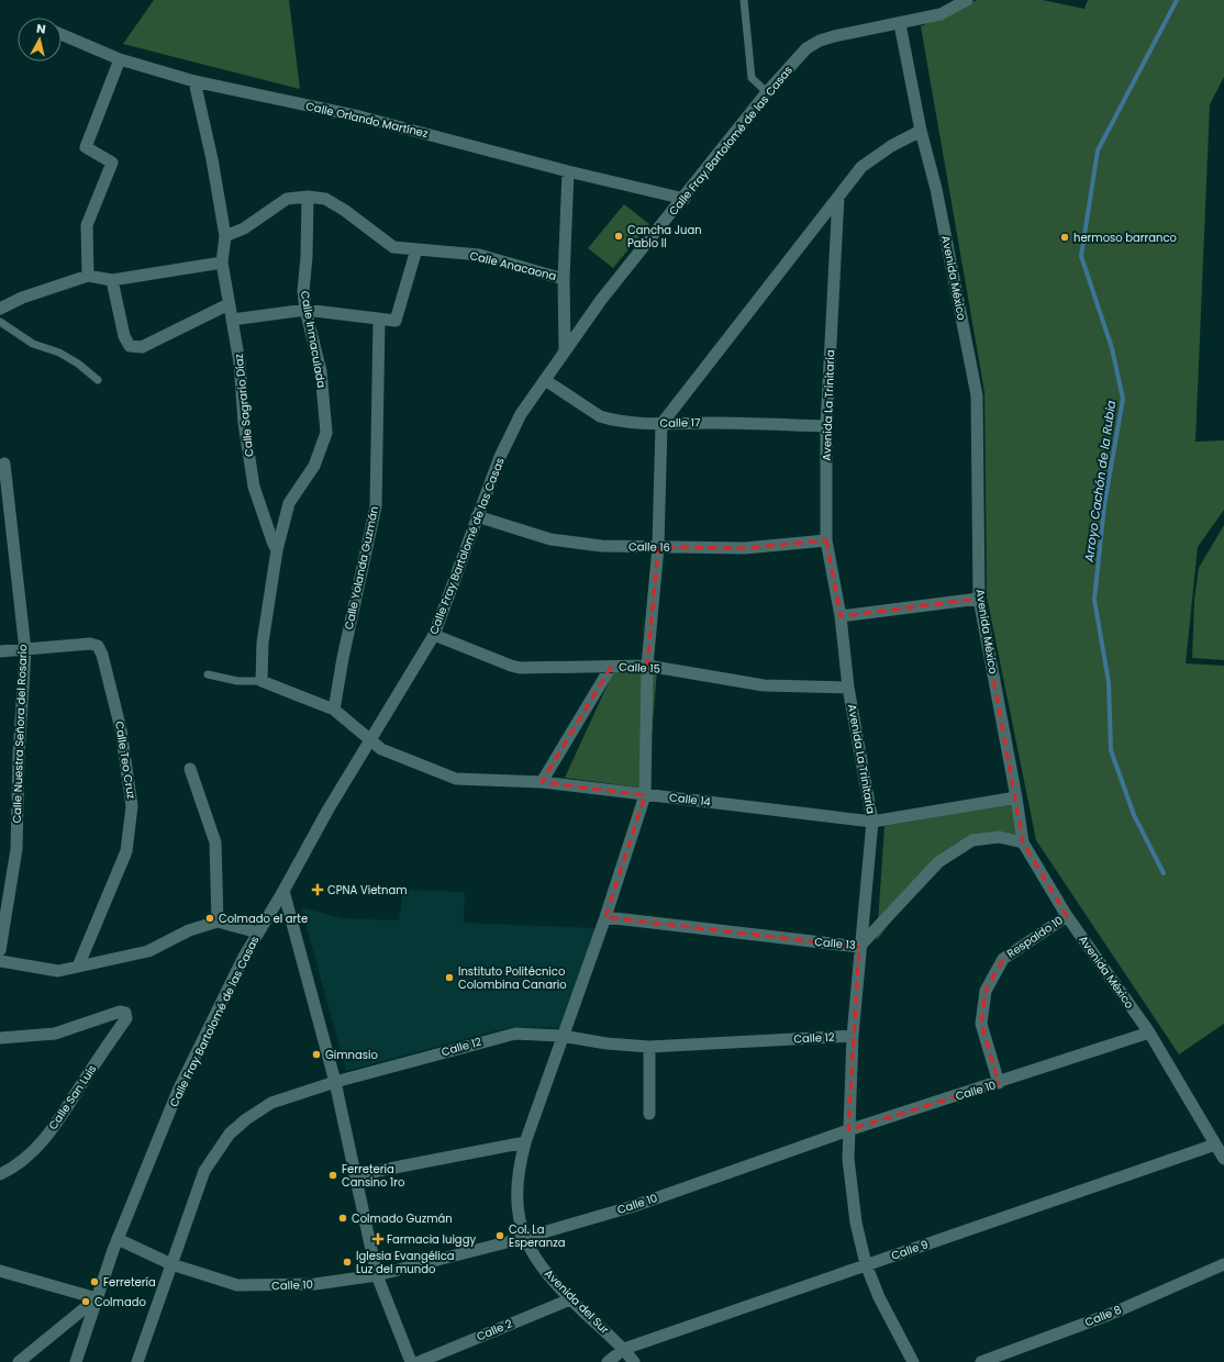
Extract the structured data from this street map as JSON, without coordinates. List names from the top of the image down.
{
  "streets": {
    "street": [
      "Calle Orlando Martínez",
      "Calle Fray Bartolomé de las Casas",
      "Calle Anacaona",
      "Avenida México",
      "Calle Inmaculada",
      "Calle Sagrario Díaz",
      "Avenida La Trinitaria",
      "Calle 17",
      "Calle 16",
      "Calle Yolanda Guzmán",
      "Calle 15",
      "Calle Nuestra Señora del Rosario",
      "Calle Teo Cruz",
      "Calle 14",
      "Respaldo 10",
      "Calle 13",
      "Calle 12",
      "Calle 10",
      "Calle San Luis",
      "Calle 9",
      "Avenida del Sur",
      "Calle 8",
      "Calle 2"
    ]
  },
  "crossings": [
    ["Calle Orlando Martínez", "Calle Fray Bartolomé de las Casas"],
    ["Calle Orlando Martínez", "Calle Sagrario Díaz"],
    ["Calle Fray Bartolomé de las Casas", "Avenida México"],
    ["Calle Fray Bartolomé de las Casas", "Calle 17"],
    ["Calle Fray Bartolomé de las Casas", "Calle 16"],
    ["Calle Fray Bartolomé de las Casas", "Calle 15"],
    ["Calle Fray Bartolomé de las Casas", "Calle 14"],
    ["Calle Fray Bartolomé de las Casas", "Calle 10"],
    ["Calle Anacaona", "Calle Inmaculada"],
    ["Calle Anacaona", "Calle Sagrario Díaz"],
    ["Avenida México", "Calle 14"],
    ["Avenida México", "Respaldo 10"],
    ["Avenida México", "Calle 13"],
    ["Avenida México", "Calle 10"],
    ["Avenida México", "Calle 9"],
    ["Calle Inmaculada", "Calle Sagrario Díaz"],
    ["Avenida La Trinitaria", "Calle 17"],
    ["Avenida La Trinitaria", "Calle 16"],
    ["Avenida La Trinitaria", "Calle 15"],
    ["Avenida La Trinitaria", "Calle 14"],
    ["Avenida La Trinitaria", "Calle 13"],
    ["Avenida La Trinitaria", "Calle 12"],
    ["Avenida La Trinitaria", "Calle 10"],
    ["Avenida La Trinitaria", "Calle 9"],
    ["Calle 17", "Avenida del Sur"],
    ["Calle 16", "Avenida del Sur"],
    ["Calle 15", "Avenida del Sur"],
    ["Calle Nuestra Señora del Rosario", "Calle Teo Cruz"],
    ["Calle 14", "Avenida del Sur"],
    ["Respaldo 10", "Calle 10"],
    ["Calle 13", "Avenida del Sur"],
    ["Calle 12", "Calle 10"],
    ["Calle 12", "Avenida del Sur"],
    ["Calle 10", "Avenida del Sur"],
    ["Calle 9", "Avenida del Sur"],
    ["Avenida del Sur", "Calle 2"]
  ],
  "water": ["Arroyo Cachón de la Rubia"],
  "places": {
    "other": [
      "Cancha Juan Pablo II",
      "hermoso barranco",
      "Colmado el arte",
      "Instituto Politécnico Colombina Canario",
      "Gimnasio",
      "Ferretería Cansino 1ro",
      "Colmado Guzmán",
      "Col. La Esperanza",
      "Iglesia Evangélica Luz del mundo",
      "Ferretería",
      "Colmado"
    ],
    "health": ["CPNA Vietnam", "Farmacia luiggy"]
  },
  "north": "top"
}
